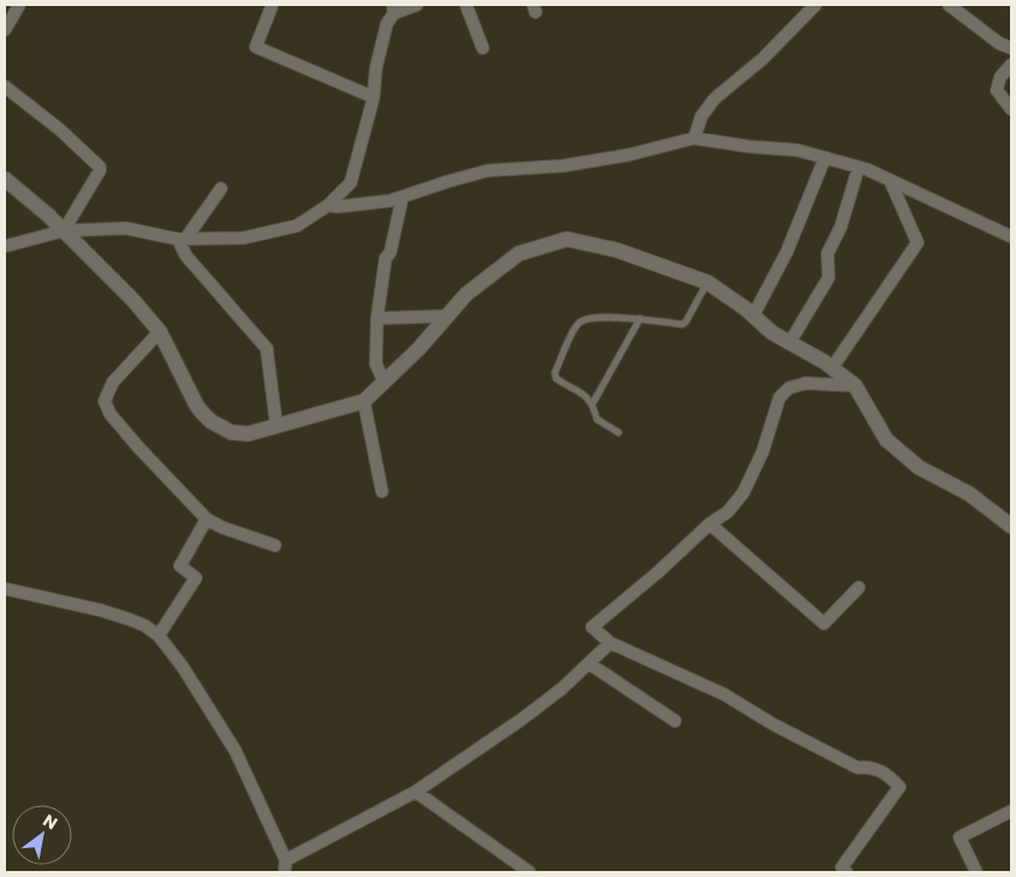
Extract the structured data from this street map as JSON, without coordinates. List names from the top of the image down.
{
  "north": "top right"
}
